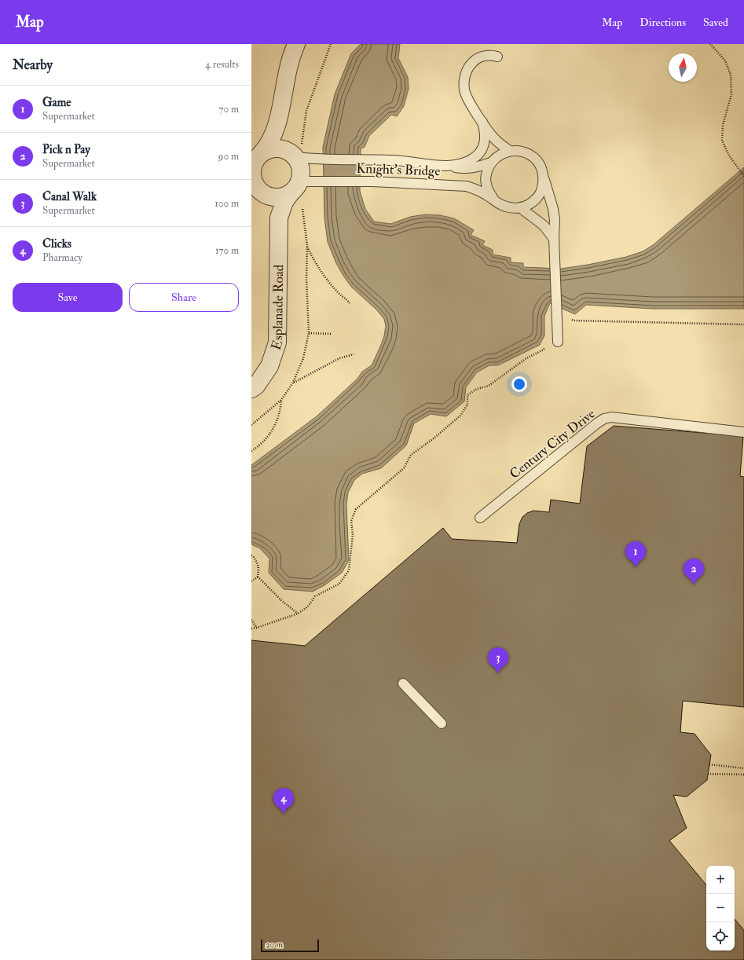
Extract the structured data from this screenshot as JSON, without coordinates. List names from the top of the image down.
{
  "streets": {
    "street": ["Esplanade Road"],
    "lane": ["Knight's Bridge", "Century City Drive"]
  },
  "crossings": [
    ["Knight's Bridge", "Esplanade Road"]
  ],
  "scale_bar": "20 m",
  "north": "top",
  "page": {
    "header": "Map",
    "nav": ["Map", "Directions", "Saved"],
    "heading": ["Nearby", "4 results"],
    "list": [
      {
        "mark": "1",
        "name": "Game",
        "note": "Supermarket",
        "value": "70 m"
      },
      {
        "mark": "2",
        "name": "Pick n Pay",
        "note": "Supermarket",
        "value": "90 m"
      },
      {
        "mark": "3",
        "name": "Canal Walk",
        "note": "Supermarket",
        "value": "100 m"
      },
      {
        "mark": "4",
        "name": "Clicks",
        "note": "Pharmacy",
        "value": "170 m"
      }
    ],
    "buttons": ["Save", "Share"],
    "pins": [
      "1",
      "2",
      "3",
      "4"
    ],
    "map_buttons": ["+", "−"],
    "scale": "20 m"
  }
}
